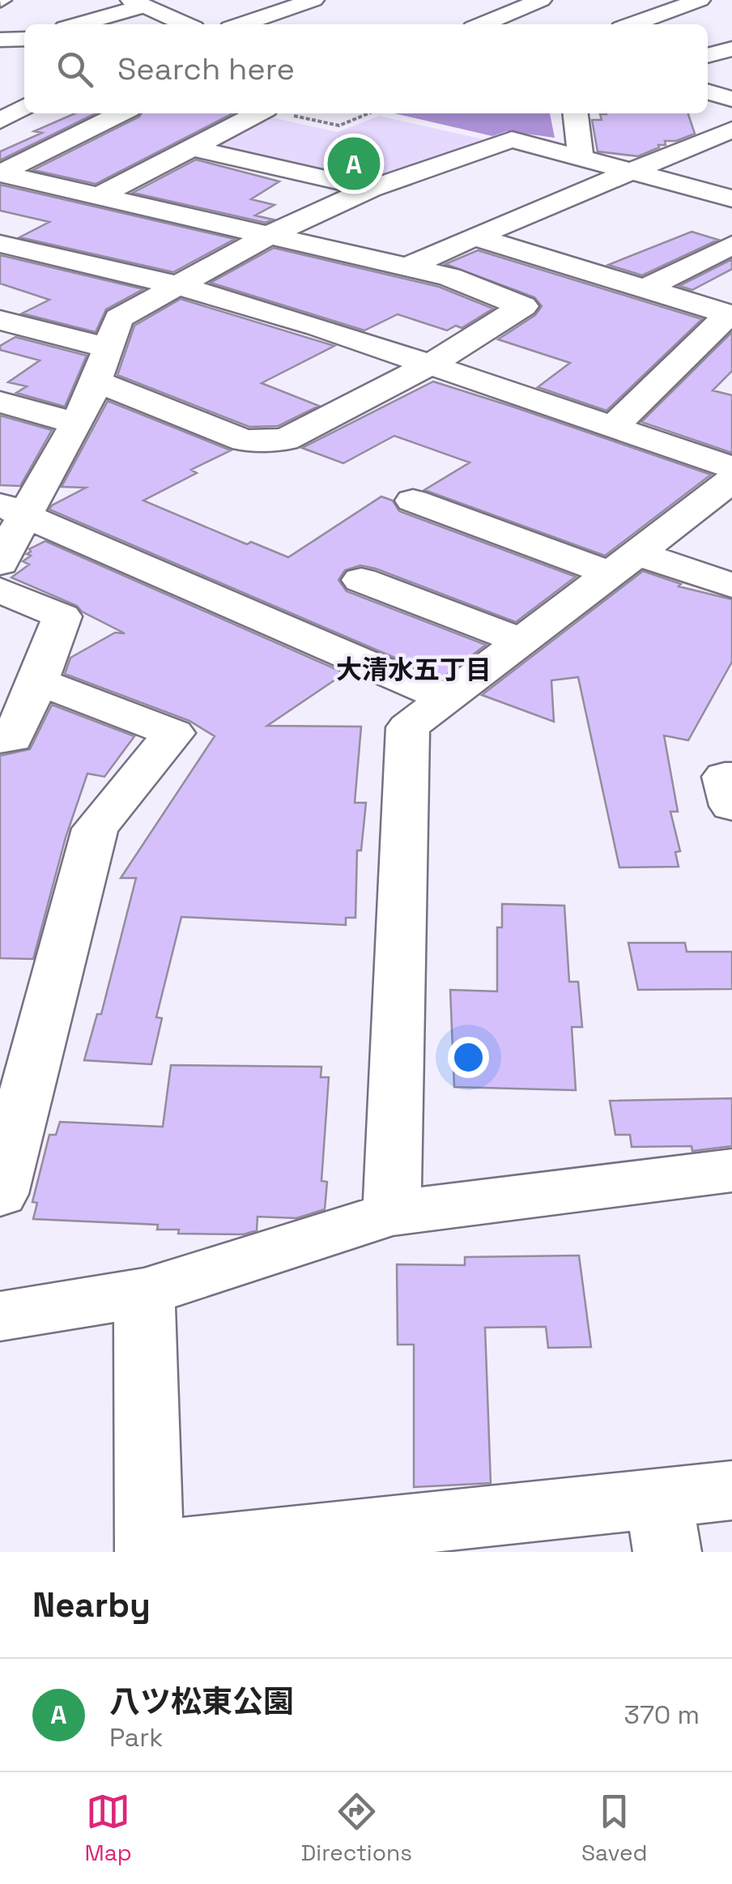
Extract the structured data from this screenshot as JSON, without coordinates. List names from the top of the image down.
{
  "districts": ["大清水五丁目"],
  "page": {
    "search": "Search here",
    "pins": "A",
    "heading": "Nearby",
    "list": [
      {
        "mark": "A",
        "name": "八ツ松東公園",
        "note": "Park",
        "value": "370 m"
      }
    ],
    "nav": ["Map", "Directions", "Saved"]
  }
}
